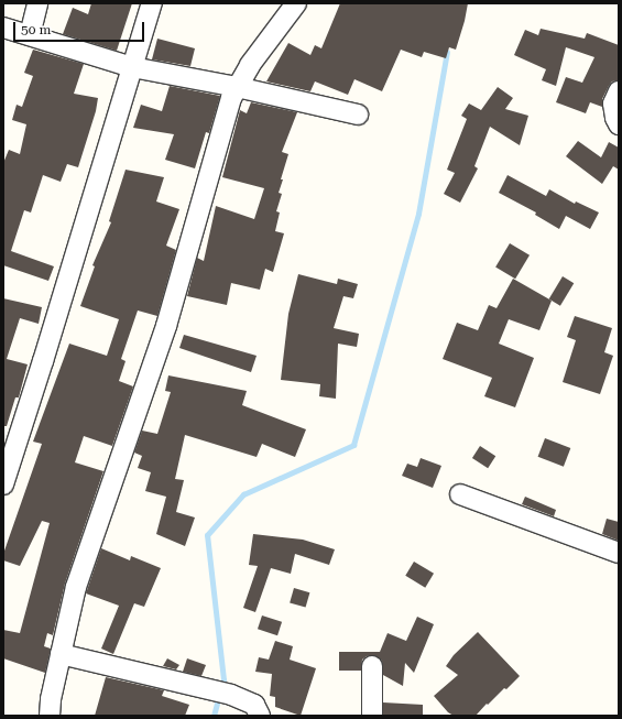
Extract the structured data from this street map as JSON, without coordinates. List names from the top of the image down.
{
  "scale_bar": "50 m"
}
